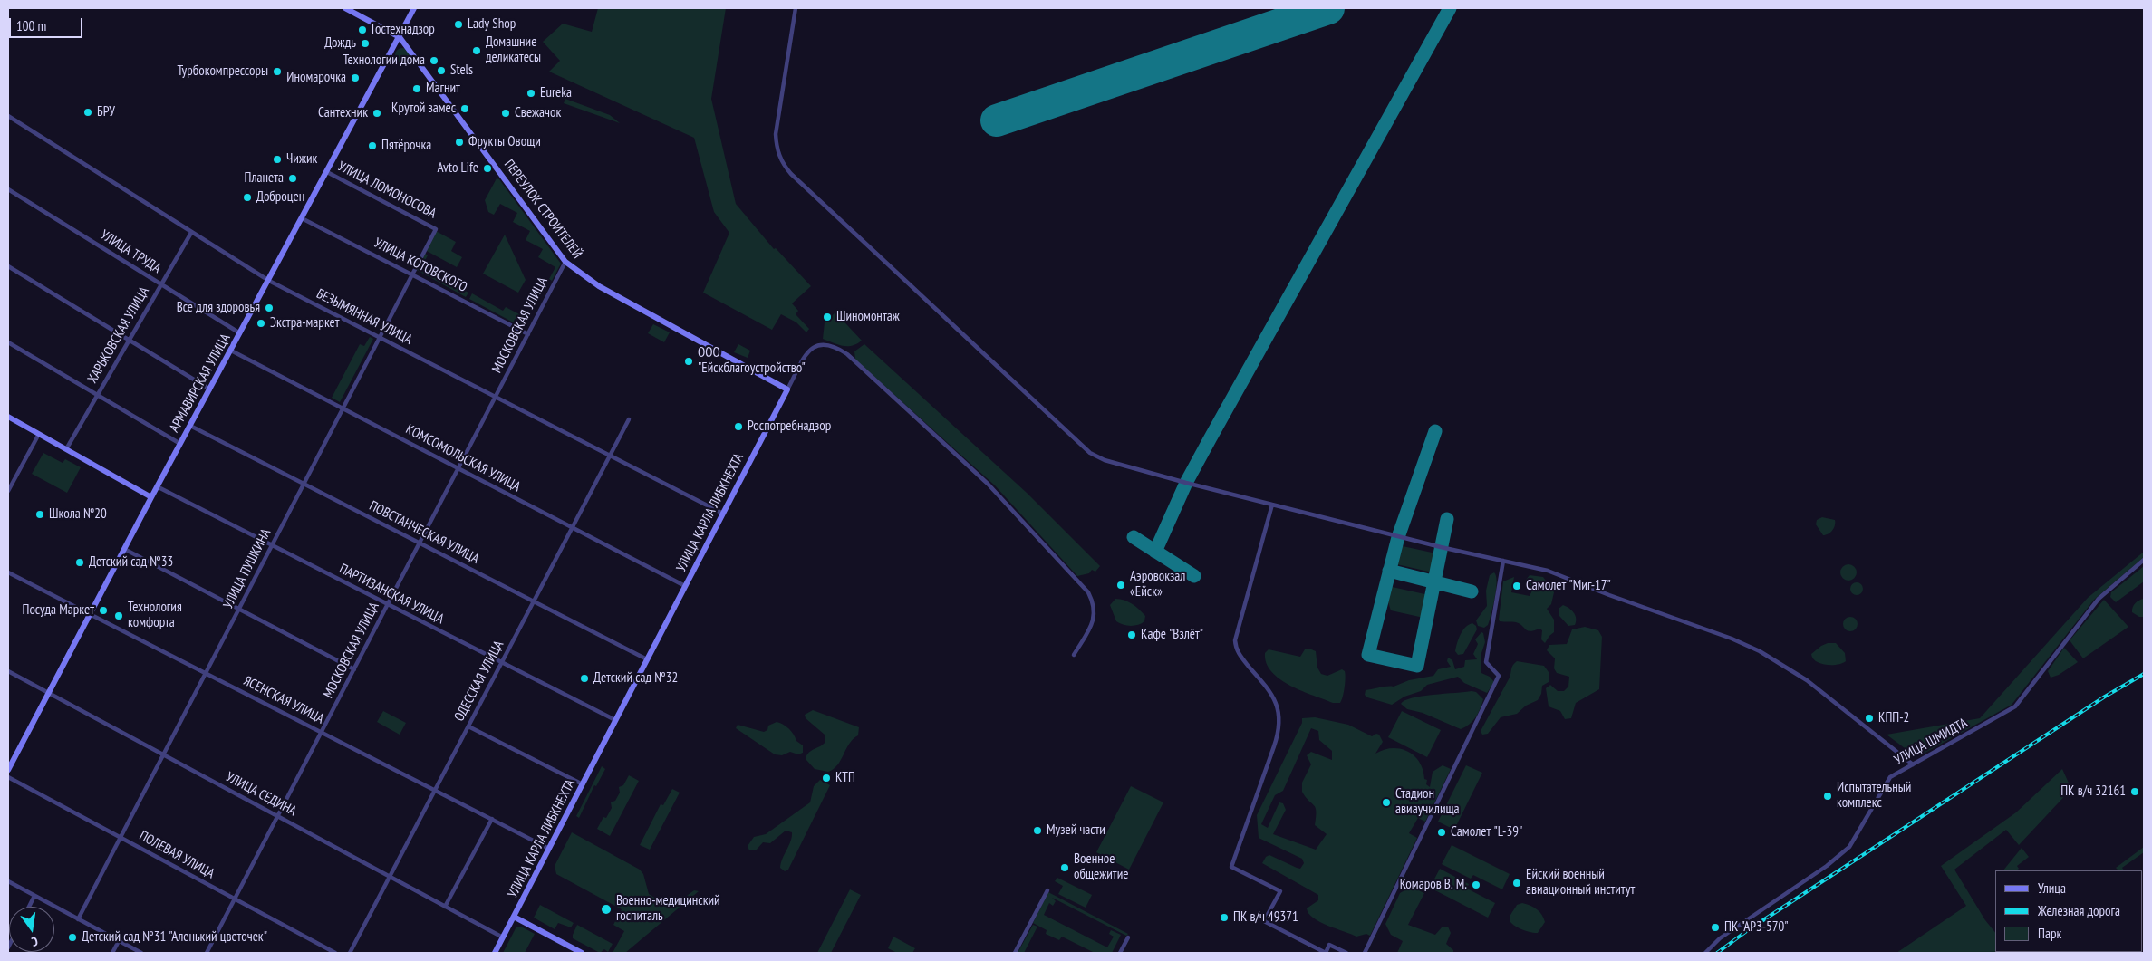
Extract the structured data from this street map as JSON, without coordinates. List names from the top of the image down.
{
  "streets": {
    "street": [
      "УЛИЦА ЛОМОНОСОВА",
      "ПЕРЕУЛОК СТРОИТЕЛЕЙ",
      "УЛИЦА ТРУДА",
      "УЛИЦА КОТОВСКОГО",
      "БЕЗЫМЯННАЯ УЛИЦА",
      "МОСКОВСКАЯ УЛИЦА",
      "ХАРЬКОВСКАЯ УЛИЦА",
      "АРМАВИРСКАЯ УЛИЦА",
      "КОМСОМОЛЬСКАЯ УЛИЦА",
      "УЛИЦА КАРЛА ЛИБКНЕХТА",
      "ПОВСТАНЧЕСКАЯ УЛИЦА",
      "УЛИЦА ПУШКИНА",
      "ПАРТИЗАНСКАЯ УЛИЦА",
      "ОДЕССКАЯ УЛИЦА",
      "ЯСЕНСКАЯ УЛИЦА",
      "УЛИЦА ШМИДТА",
      "УЛИЦА СЕДИНА",
      "ПОЛЕВАЯ УЛИЦА"
    ]
  },
  "crossings": [
    ["УЛИЦА ЛОМОНОСОВА", "АРМАВИРСКАЯ УЛИЦА"],
    ["УЛИЦА ЛОМОНОСОВА", "УЛИЦА ПУШКИНА"],
    ["ПЕРЕУЛОК СТРОИТЕЛЕЙ", "МОСКОВСКАЯ УЛИЦА"],
    ["ПЕРЕУЛОК СТРОИТЕЛЕЙ", "АРМАВИРСКАЯ УЛИЦА"],
    ["ПЕРЕУЛОК СТРОИТЕЛЕЙ", "УЛИЦА КАРЛА ЛИБКНЕХТА"],
    ["УЛИЦА ТРУДА", "ХАРЬКОВСКАЯ УЛИЦА"],
    ["УЛИЦА ТРУДА", "АРМАВИРСКАЯ УЛИЦА"],
    ["УЛИЦА КОТОВСКОГО", "МОСКОВСКАЯ УЛИЦА"],
    ["УЛИЦА КОТОВСКОГО", "АРМАВИРСКАЯ УЛИЦА"],
    ["УЛИЦА КОТОВСКОГО", "УЛИЦА ПУШКИНА"],
    ["БЕЗЫМЯННАЯ УЛИЦА", "МОСКОВСКАЯ УЛИЦА"],
    ["БЕЗЫМЯННАЯ УЛИЦА", "ХАРЬКОВСКАЯ УЛИЦА"],
    ["БЕЗЫМЯННАЯ УЛИЦА", "АРМАВИРСКАЯ УЛИЦА"],
    ["БЕЗЫМЯННАЯ УЛИЦА", "УЛИЦА КАРЛА ЛИБКНЕХТА"],
    ["БЕЗЫМЯННАЯ УЛИЦА", "УЛИЦА ПУШКИНА"],
    ["БЕЗЫМЯННАЯ УЛИЦА", "ОДЕССКАЯ УЛИЦА"],
    ["МОСКОВСКАЯ УЛИЦА", "КОМСОМОЛЬСКАЯ УЛИЦА"],
    ["МОСКОВСКАЯ УЛИЦА", "ПОВСТАНЧЕСКАЯ УЛИЦА"],
    ["МОСКОВСКАЯ УЛИЦА", "ПАРТИЗАНСКАЯ УЛИЦА"],
    ["МОСКОВСКАЯ УЛИЦА", "ЯСЕНСКАЯ УЛИЦА"],
    ["МОСКОВСКАЯ УЛИЦА", "УЛИЦА СЕДИНА"],
    ["МОСКОВСКАЯ УЛИЦА", "ПОЛЕВАЯ УЛИЦА"],
    ["АРМАВИРСКАЯ УЛИЦА", "КОМСОМОЛЬСКАЯ УЛИЦА"],
    ["АРМАВИРСКАЯ УЛИЦА", "ПОВСТАНЧЕСКАЯ УЛИЦА"],
    ["АРМАВИРСКАЯ УЛИЦА", "ПАРТИЗАНСКАЯ УЛИЦА"],
    ["АРМАВИРСКАЯ УЛИЦА", "ЯСЕНСКАЯ УЛИЦА"],
    ["АРМАВИРСКАЯ УЛИЦА", "УЛИЦА СЕДИНА"],
    ["КОМСОМОЛЬСКАЯ УЛИЦА", "УЛИЦА КАРЛА ЛИБКНЕХТА"],
    ["КОМСОМОЛЬСКАЯ УЛИЦА", "УЛИЦА ПУШКИНА"],
    ["КОМСОМОЛЬСКАЯ УЛИЦА", "ОДЕССКАЯ УЛИЦА"],
    ["УЛИЦА КАРЛА ЛИБКНЕХТА", "ПОВСТАНЧЕСКАЯ УЛИЦА"],
    ["УЛИЦА КАРЛА ЛИБКНЕХТА", "ПАРТИЗАНСКАЯ УЛИЦА"],
    ["УЛИЦА КАРЛА ЛИБКНЕХТА", "ЯСЕНСКАЯ УЛИЦА"],
    ["УЛИЦА КАРЛА ЛИБКНЕХТА", "УЛИЦА СЕДИНА"],
    ["ПОВСТАНЧЕСКАЯ УЛИЦА", "УЛИЦА ПУШКИНА"],
    ["ПОВСТАНЧЕСКАЯ УЛИЦА", "ОДЕССКАЯ УЛИЦА"],
    ["УЛИЦА ПУШКИНА", "ПАРТИЗАНСКАЯ УЛИЦА"],
    ["УЛИЦА ПУШКИНА", "ЯСЕНСКАЯ УЛИЦА"],
    ["УЛИЦА ПУШКИНА", "УЛИЦА СЕДИНА"],
    ["УЛИЦА ПУШКИНА", "ПОЛЕВАЯ УЛИЦА"],
    ["ПАРТИЗАНСКАЯ УЛИЦА", "ОДЕССКАЯ УЛИЦА"],
    ["ОДЕССКАЯ УЛИЦА", "ЯСЕНСКАЯ УЛИЦА"],
    ["ОДЕССКАЯ УЛИЦА", "УЛИЦА СЕДИНА"]
  ],
  "places": [
    "Lady Shop",
    "Гостехнадзор",
    "Дождь",
    "Домашние деликатесы",
    "Технологии дома",
    "Stels",
    "Турбокомпрессоры",
    "Иномарочка",
    "Магнит",
    "Eureka",
    "Крутой замес",
    "БРУ",
    "Сантехник",
    "Свежачок",
    "Фрукты Овощи",
    "Пятёрочка",
    "Чижик",
    "Avto Life",
    "Планета",
    "Доброцен",
    "Все для здоровья",
    "Шиномонтаж",
    "Экстра-маркет",
    "ООО \"Ейскблагоустройство\"",
    "Роспотребнадзор",
    "Школа №20",
    "Детский сад №33",
    "Аэровокзал «Ейск»",
    "Самолет \"Миг-17\"",
    "Посуда Маркет",
    "Технология комфорта",
    "Кафе \"Взлёт\"",
    "Детский сад №32",
    "КПП-2",
    "КТП",
    "ПК в/ч 32161",
    "Испытательный комплекс",
    "Стадион авиаучилища",
    "Музей части",
    "Самолет \"L-39\"",
    "Военное общежитие",
    "Ейский военный авиационный институт",
    "Комаров В. М.",
    "Военно-медицинский госпиталь",
    "ПК в/ч 49371",
    "ПК \"АРЗ-570\"",
    "Детский сад №31 \"Аленький цветочек\""
  ],
  "legend": ["Улица", "Железная дорога", "Парк"],
  "scale_bar": "100 m",
  "north": "bottom"
}
